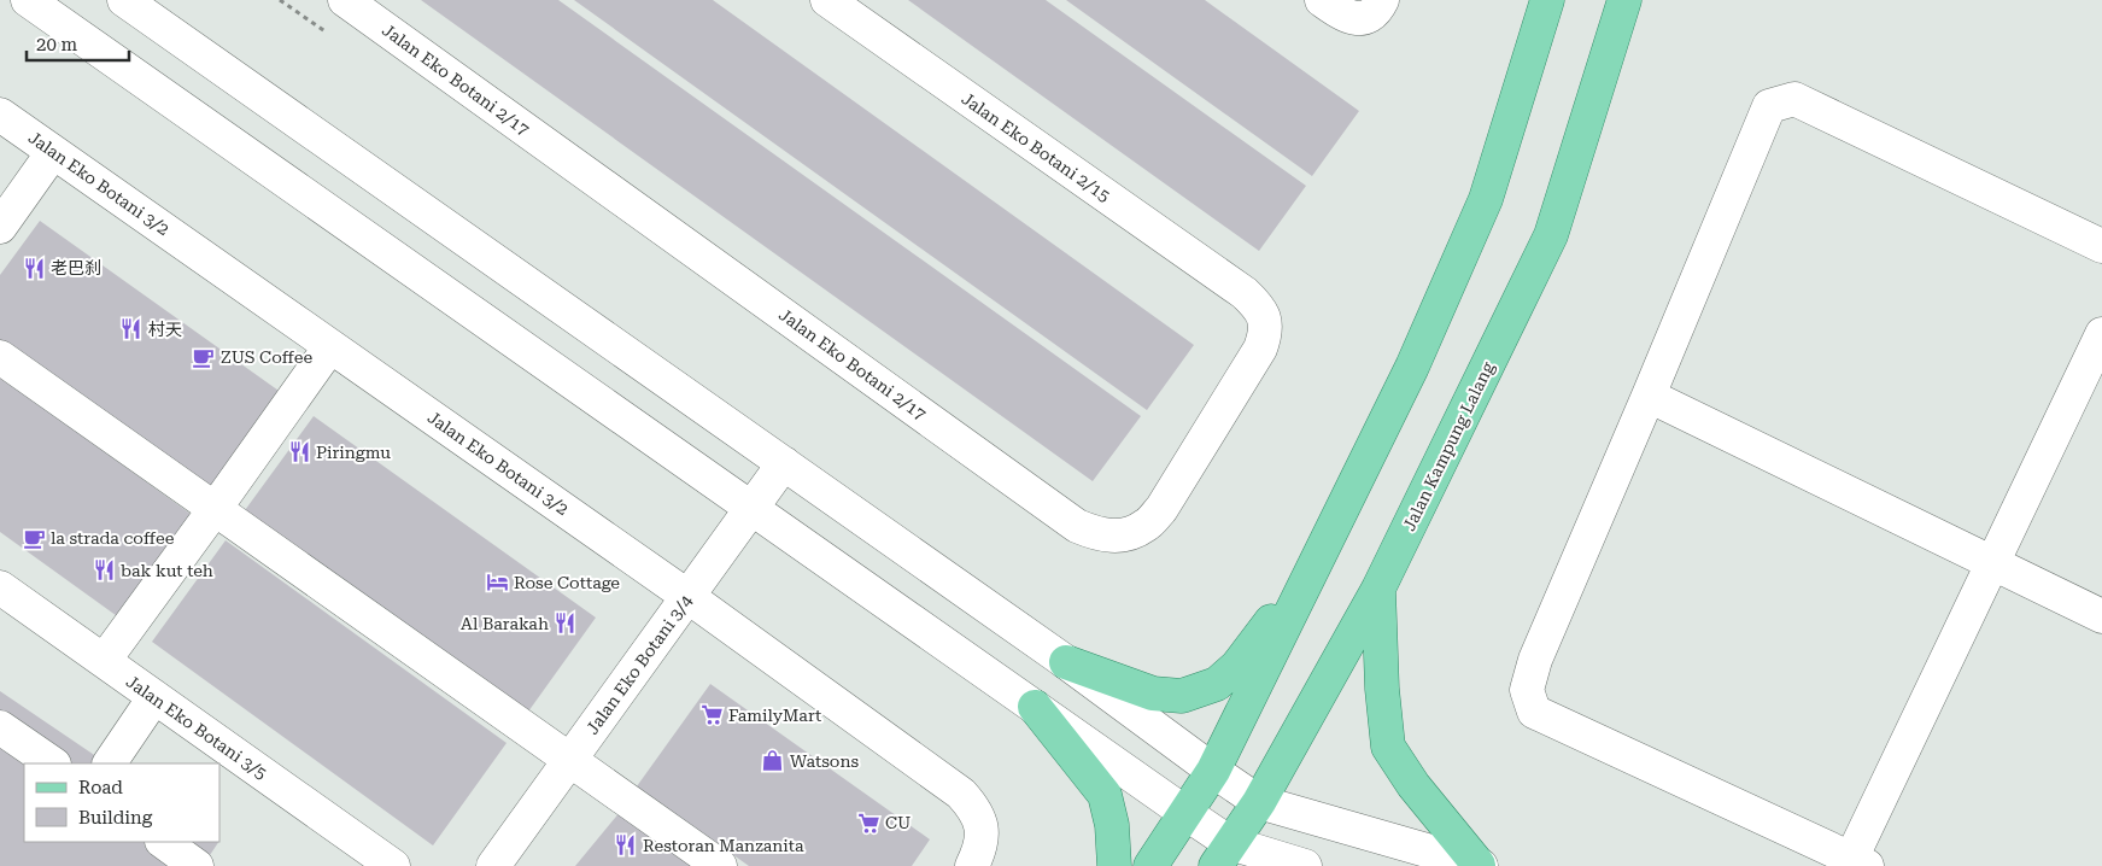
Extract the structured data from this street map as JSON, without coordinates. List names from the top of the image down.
{
  "streets": {
    "main road": ["Jalan Kampung Lalang"],
    "street": [
      "Jalan Eko Botani 2/17",
      "Jalan Eko Botani 2/15",
      "Jalan Eko Botani 3/2",
      "Jalan Eko Botani 3/4",
      "Jalan Eko Botani 3/5"
    ]
  },
  "crossings": [
    ["Jalan Eko Botani 2/17", "Jalan Eko Botani 2/15"],
    ["Jalan Eko Botani 3/2", "Jalan Eko Botani 3/4"]
  ],
  "places": {
    "restaurant": [
      "老巴刹",
      "村天",
      "Piringmu",
      "bak kut teh",
      "Al Barakah",
      "Restoran Manzanita"
    ],
    "cafe": ["ZUS Coffee", "la strada coffee"],
    "hotel": ["Rose Cottage"],
    "supermarket": ["FamilyMart", "CU"],
    "shop": ["Watsons"]
  },
  "legend": ["Road", "Building"],
  "scale_bar": "20 m"
}
